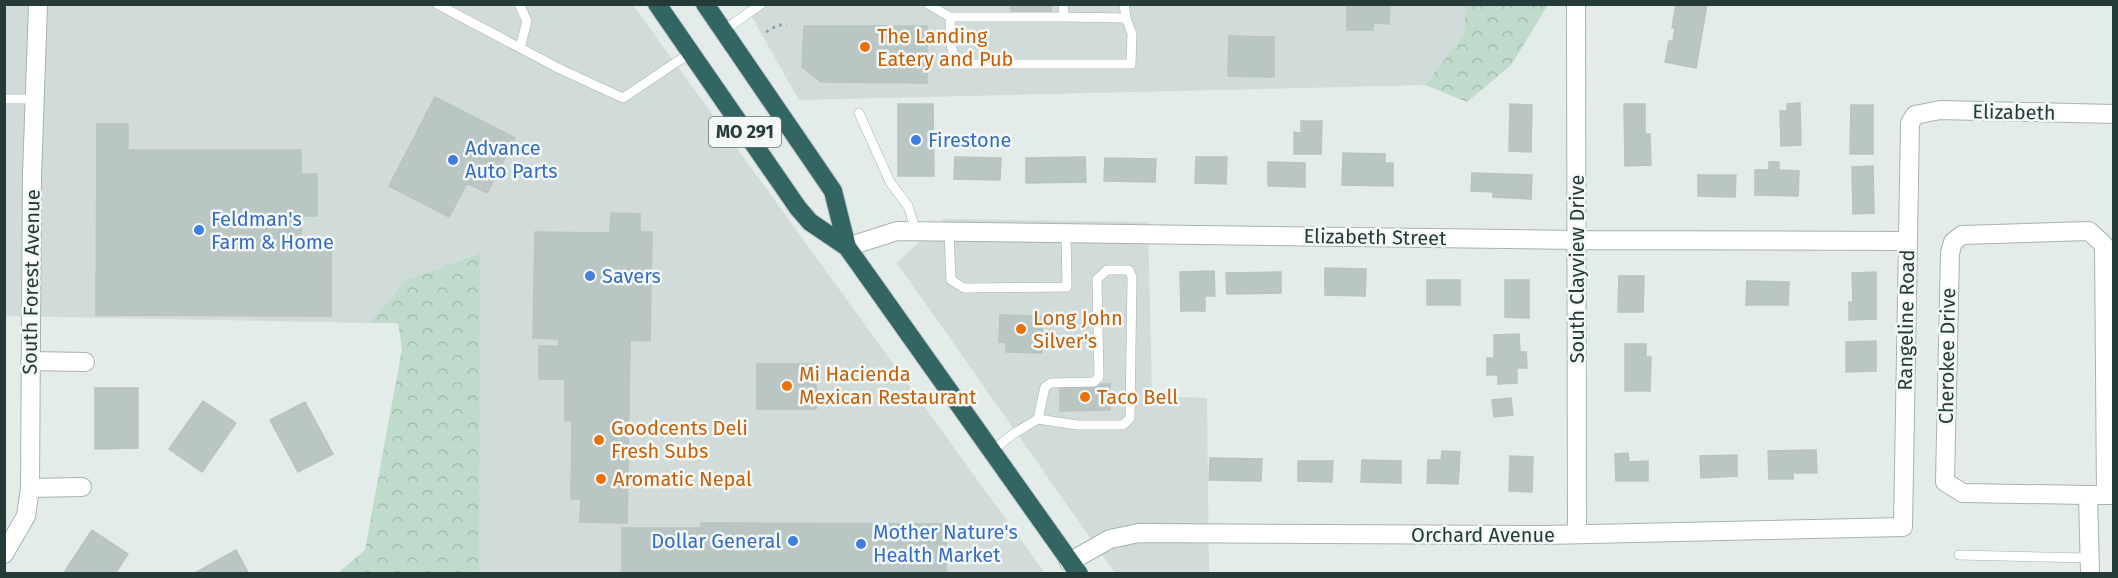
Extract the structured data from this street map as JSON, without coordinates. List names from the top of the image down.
{
  "streets": {
    "highway": ["MO 291"],
    "street": [
      "Elizabeth",
      "Elizabeth Street",
      "South Clayview Drive",
      "South Forest Avenue",
      "Rangeline Road",
      "Cherokee Drive",
      "Orchard Avenue"
    ]
  },
  "crossings": [
    ["Elizabeth", "Rangeline Road"],
    ["MO 291", "Elizabeth Street"],
    ["MO 291", "Orchard Avenue"],
    ["Elizabeth Street", "South Clayview Drive"],
    ["Elizabeth Street", "Rangeline Road"],
    ["South Clayview Drive", "Orchard Avenue"],
    ["Rangeline Road", "Orchard Avenue"]
  ],
  "places": [
    "The Landing Eatery and Pub",
    "Firestone",
    "Advance Auto Parts",
    "Feldman's Farm & Home",
    "Savers",
    "Long John Silver's",
    "Mi Hacienda Mexican Restaurant",
    "Taco Bell",
    "Goodcents Deli Fresh Subs",
    "Aromatic Nepal",
    "Dollar General",
    "Mother Nature's Health Market"
  ]
}
